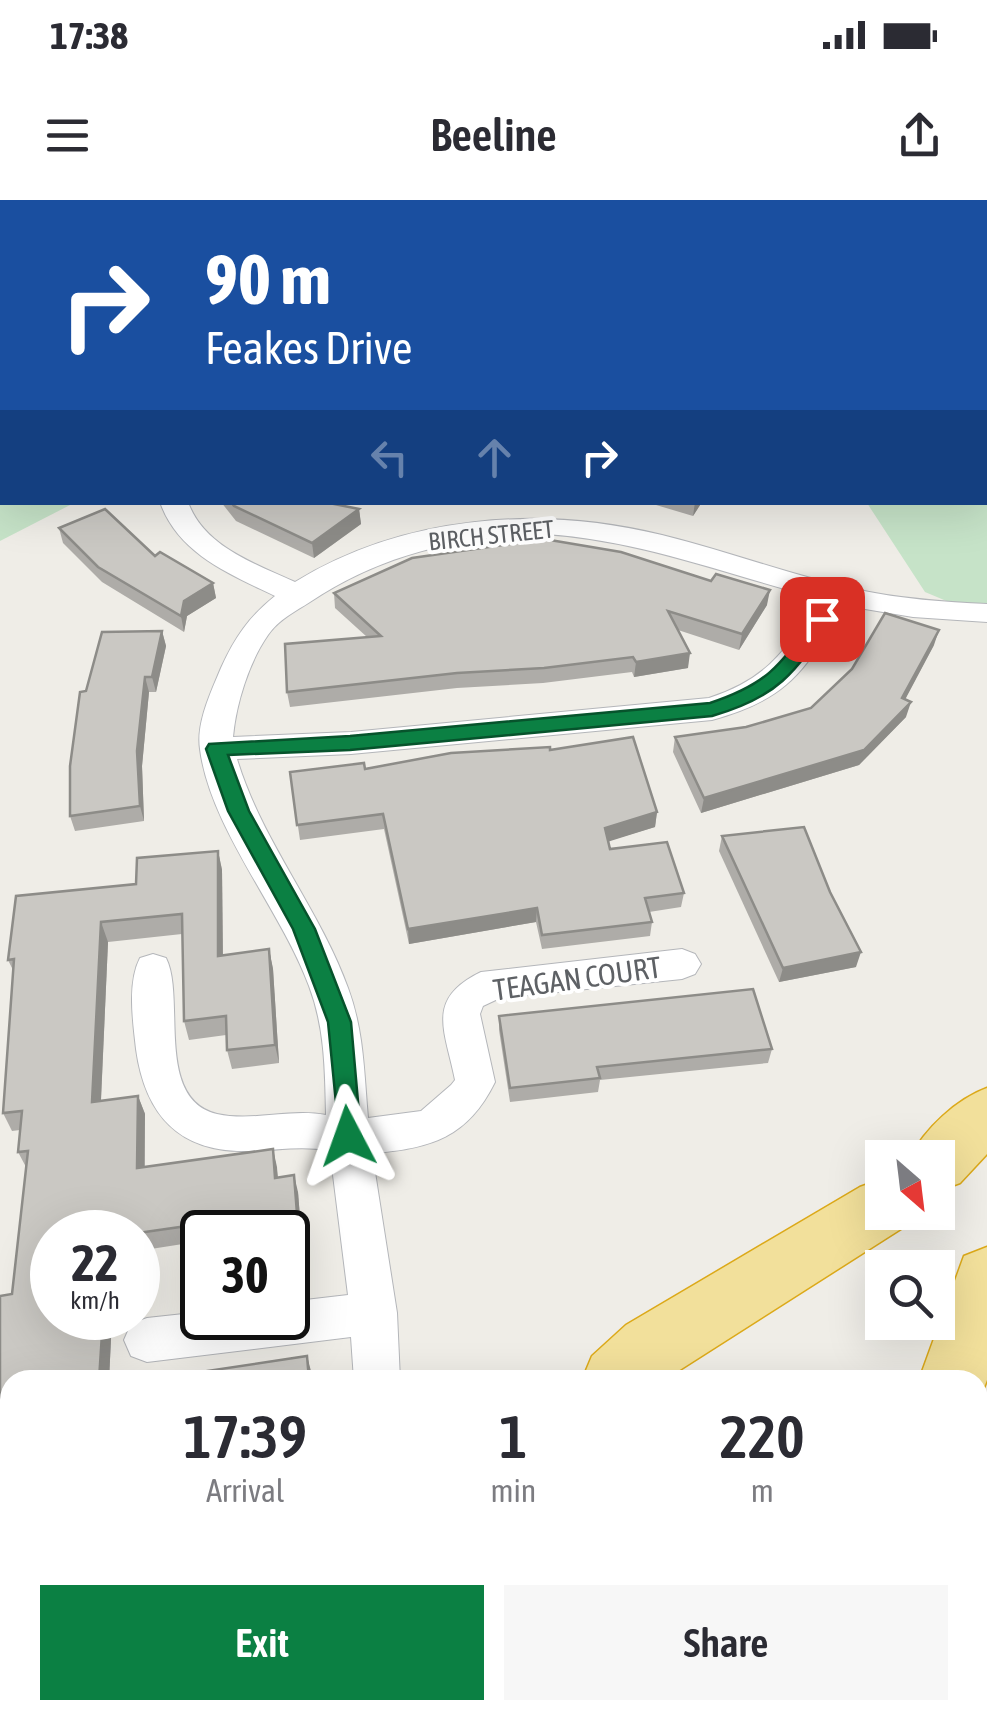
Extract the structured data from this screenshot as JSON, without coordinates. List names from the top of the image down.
{
  "streets": {
    "street": ["BIRCH STREET", "TEAGAN COURT"]
  },
  "north": "bottom right",
  "page": {
    "status": "17:38",
    "header": "Beeline",
    "turn": ["90 m", "Feakes Drive"],
    "speed": "22 km/h",
    "limit": "30",
    "eta": [
      "17:39",
      "Arrival",
      "1",
      "min",
      "220",
      "m"
    ],
    "buttons": ["Exit", "Share"]
  }
}
